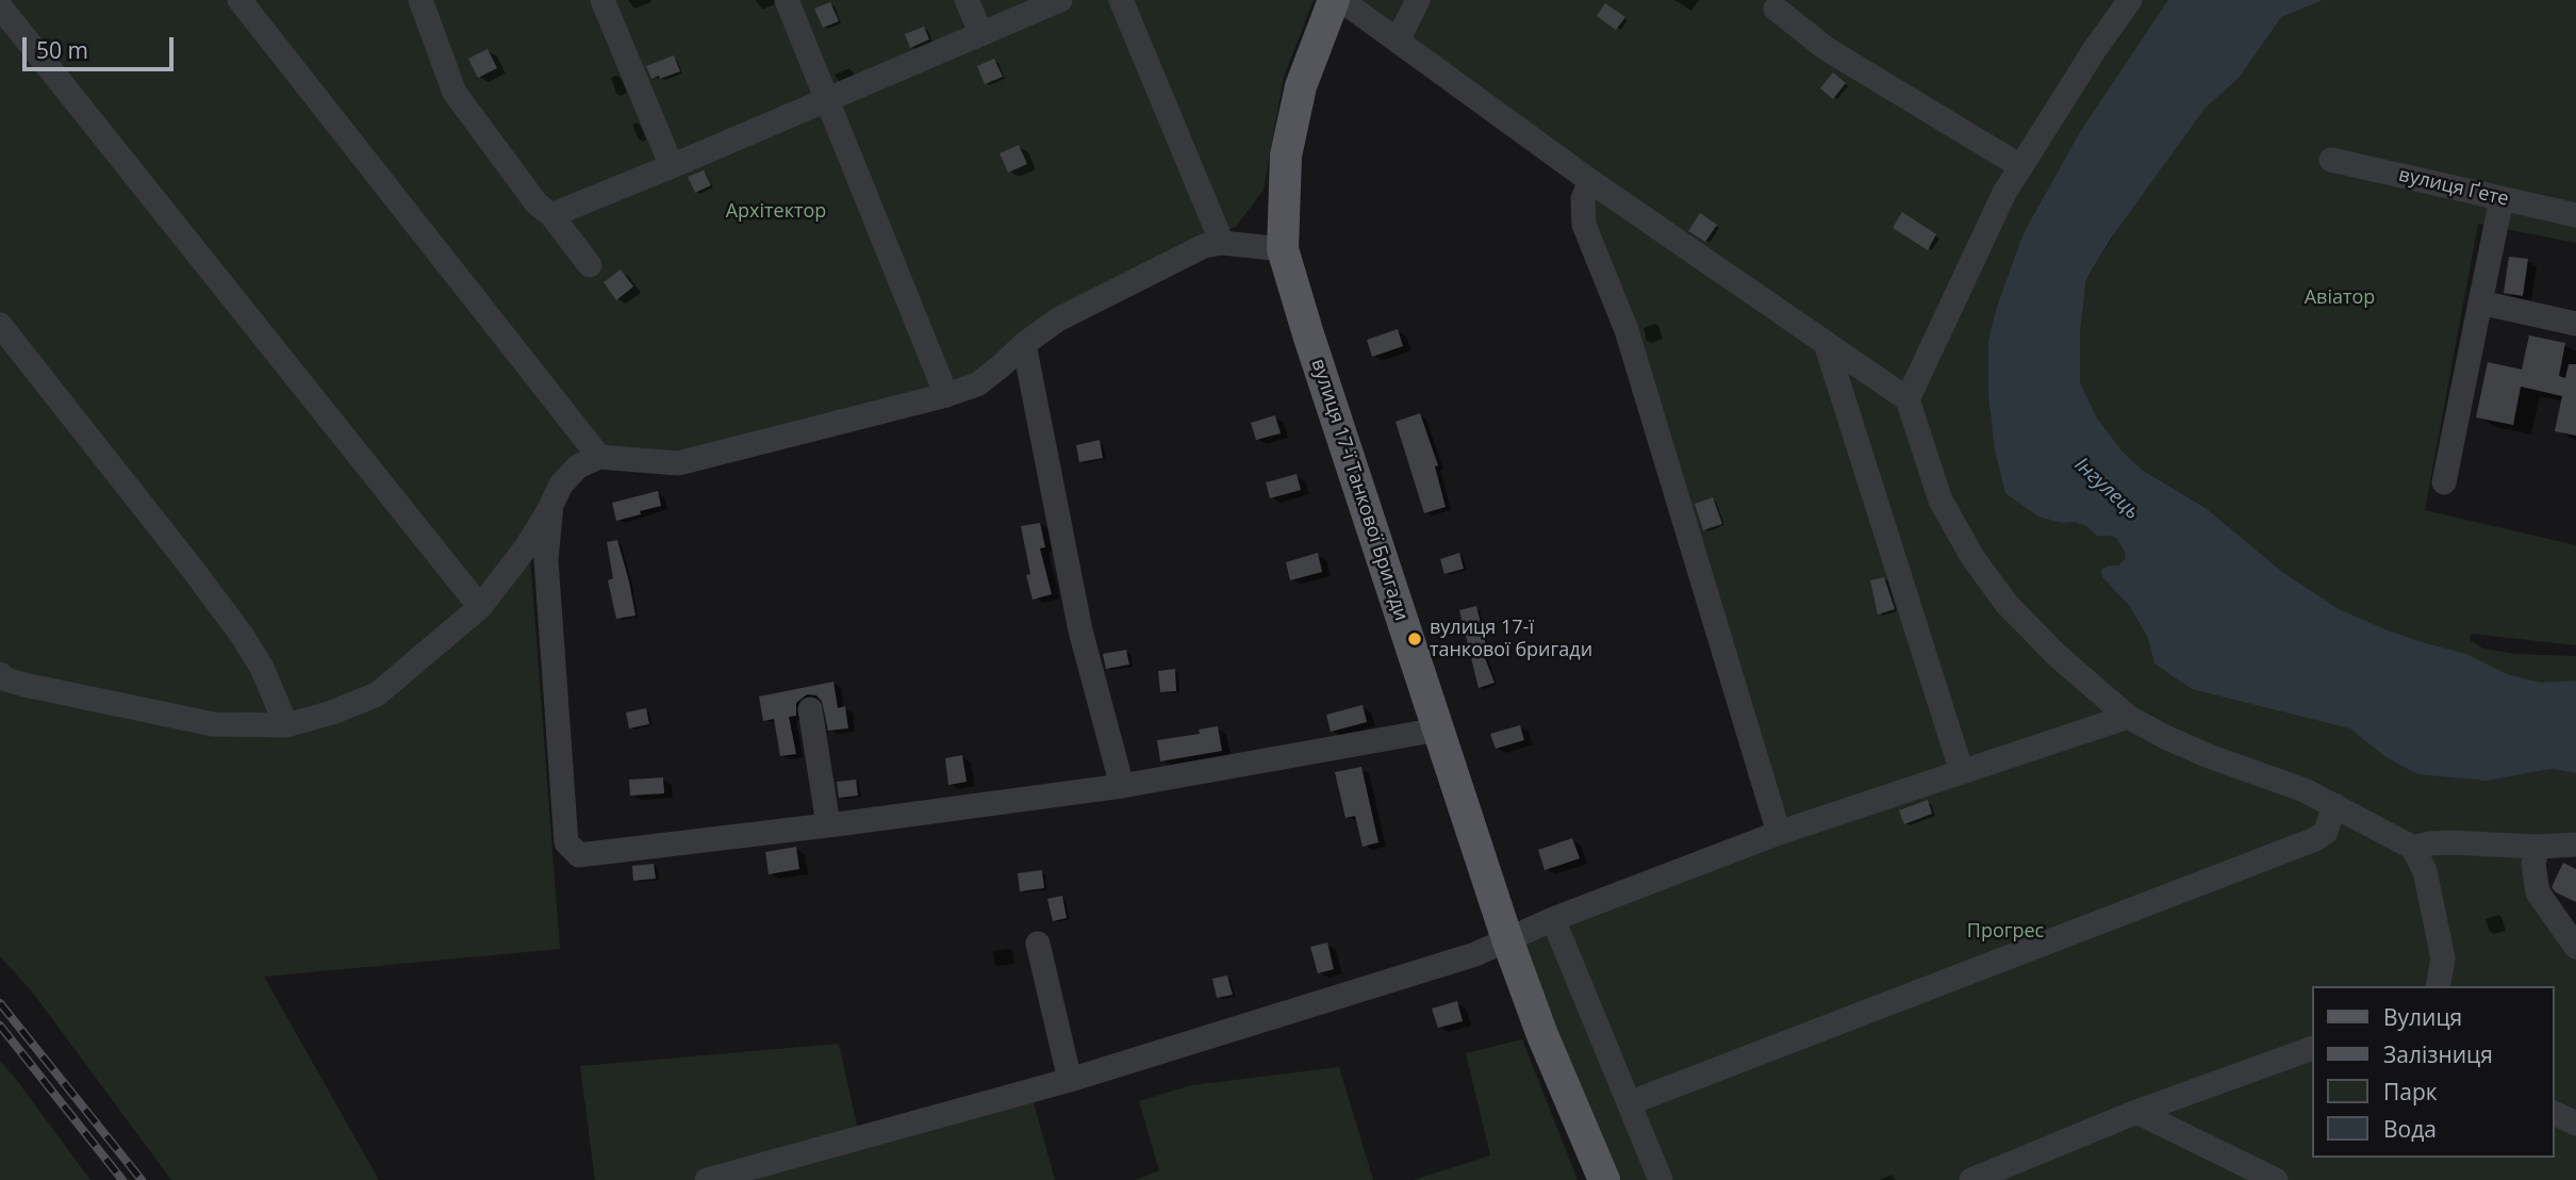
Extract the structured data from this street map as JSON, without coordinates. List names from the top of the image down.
{
  "streets": {
    "main road": ["вулиця 17-ї Танкової Бригади"],
    "street": ["вулиця Ґете"]
  },
  "water": ["Інгулець"],
  "parks": ["Архітектор", "Авіатор", "Прогрес"],
  "places": ["вулиця 17-ї танкової бригади"],
  "legend": [
    "Вулиця",
    "Залізниця",
    "Парк",
    "Вода"
  ],
  "scale_bar": "50 m"
}
